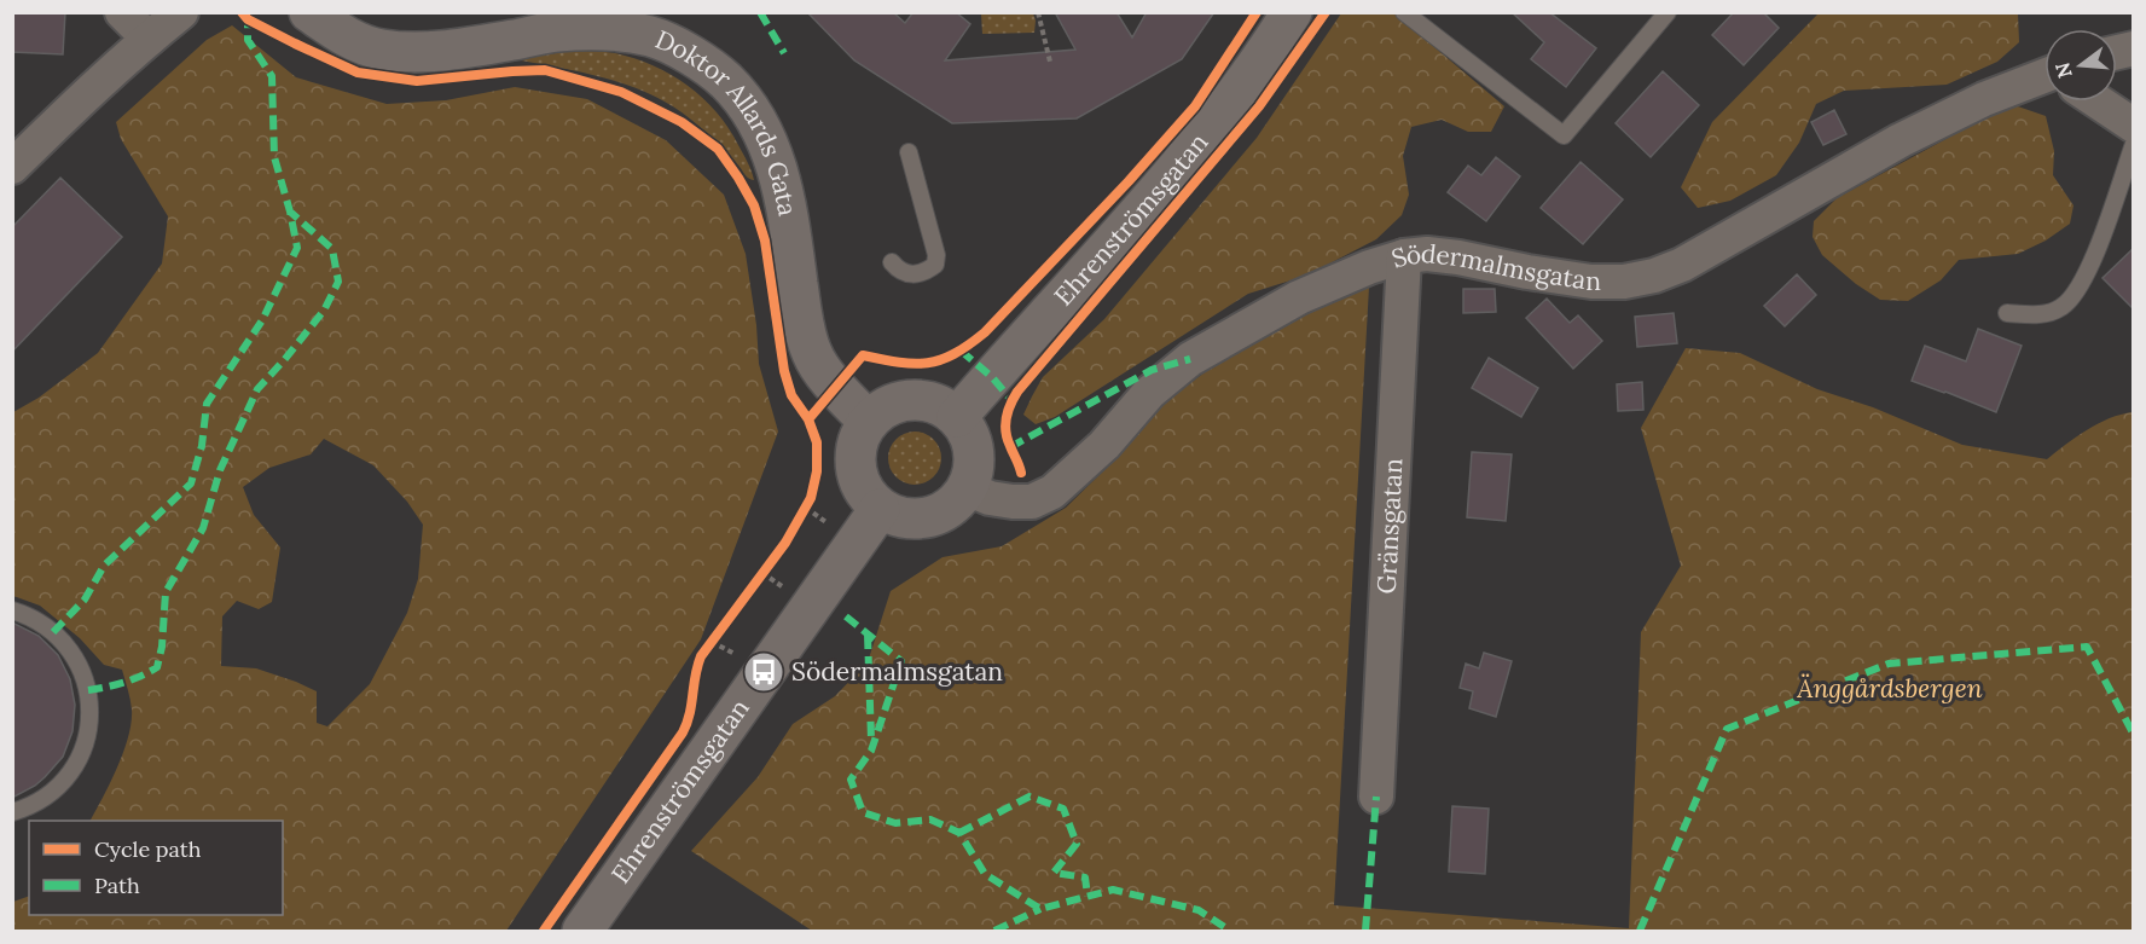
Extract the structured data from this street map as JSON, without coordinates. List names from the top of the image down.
{
  "streets": {
    "street": [
      "Doktor Allards Gata",
      "Ehrenströmsgatan",
      "Södermalmsgatan",
      "Gränsgatan"
    ]
  },
  "crossings": [
    ["Doktor Allards Gata", "Ehrenströmsgatan"],
    ["Doktor Allards Gata", "Södermalmsgatan"],
    ["Ehrenströmsgatan", "Södermalmsgatan"],
    ["Södermalmsgatan", "Gränsgatan"]
  ],
  "parks": ["Änggårdsbergen"],
  "places": {
    "bus stop": ["Södermalmsgatan"]
  },
  "legend": ["Cycle path", "Path"],
  "north": "left"
}
